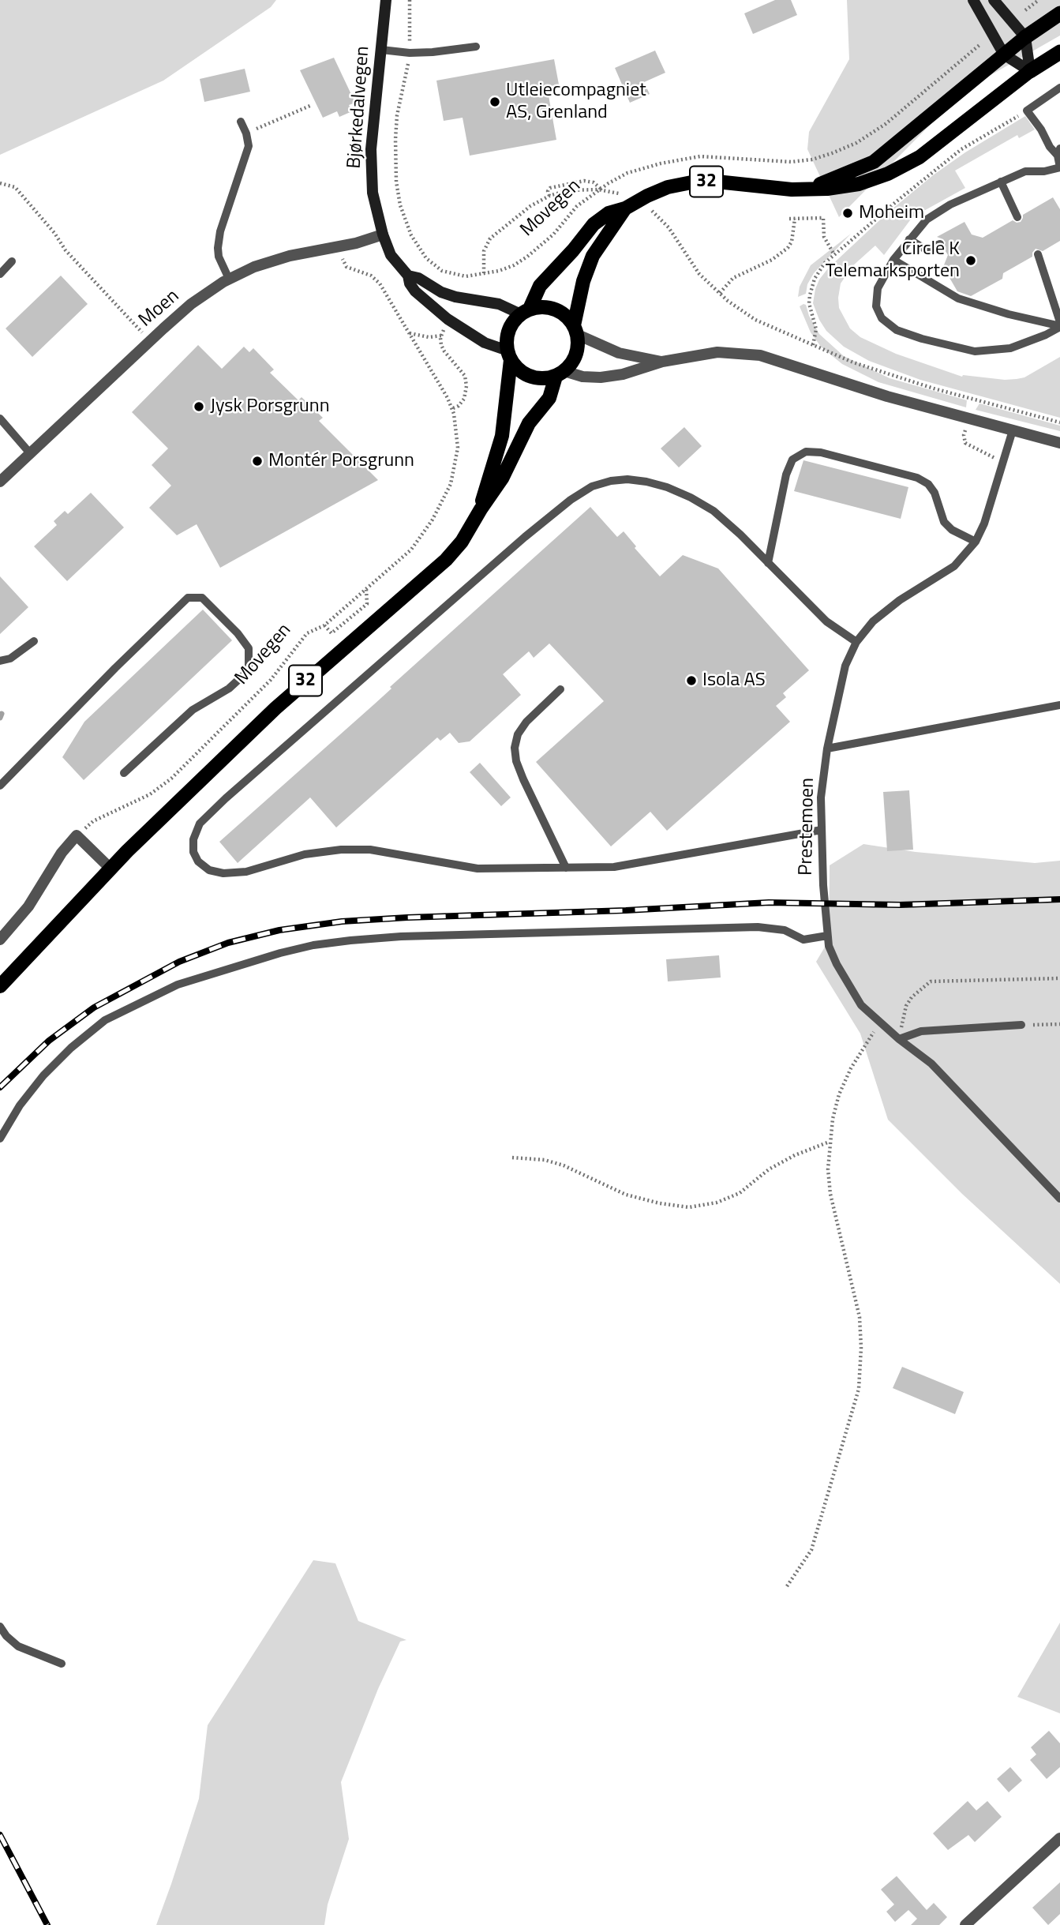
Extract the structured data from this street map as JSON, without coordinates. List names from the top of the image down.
{
  "streets": {
    "main road": ["Bjørkedalvegen", "32"],
    "street": ["Moen"],
    "lane": ["Prestemoen"],
    "path": ["Movegen"]
  },
  "crossings": [
    ["Bjørkedalvegen", "32"],
    ["Bjørkedalvegen", "Moen"]
  ],
  "places": [
    "Utleiecompagniet AS, Grenland",
    "Moheim",
    "Circle K Telemarksporten",
    "Jysk Porsgrunn",
    "Montér Porsgrunn",
    "Isola AS"
  ]
}
